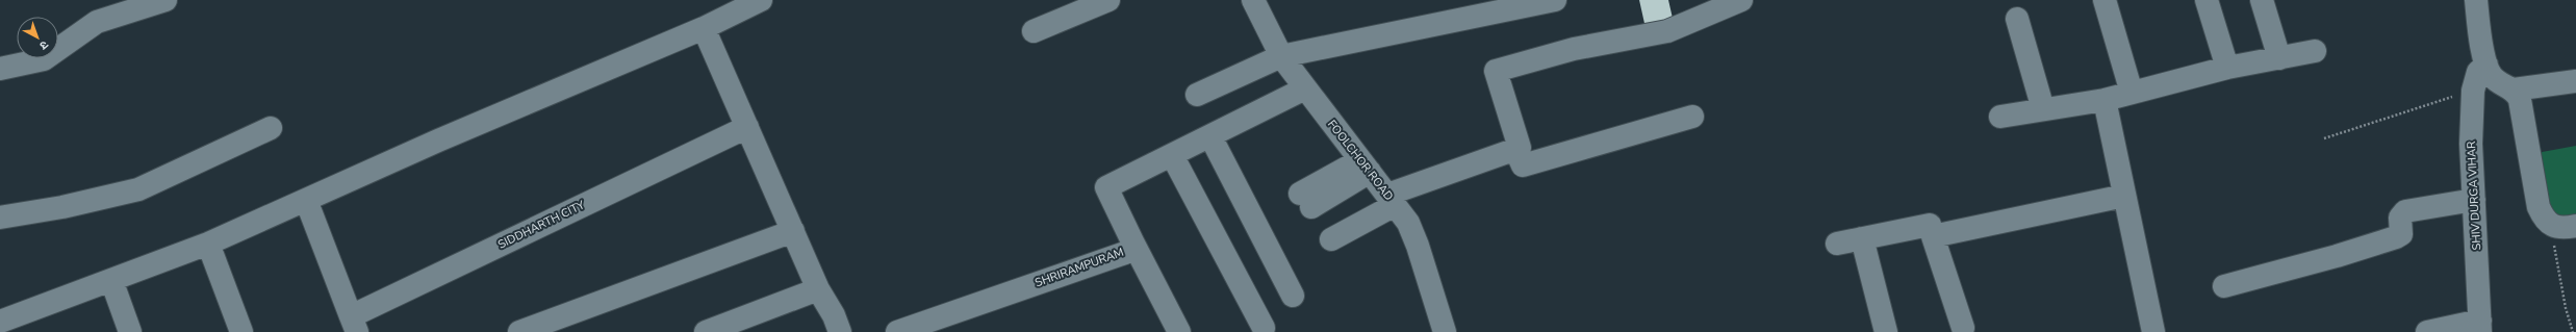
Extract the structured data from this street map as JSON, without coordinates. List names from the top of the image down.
{
  "streets": {
    "street": [
      "FOOLCHOR ROAD",
      "SHIV DURGA VIHAR",
      "SIDDHARTH CITY",
      "SHRIRAMPURAM"
    ]
  },
  "crossings": [
    ["FOOLCHOR ROAD", "SHRIRAMPURAM"]
  ],
  "north": "bottom right"
}
